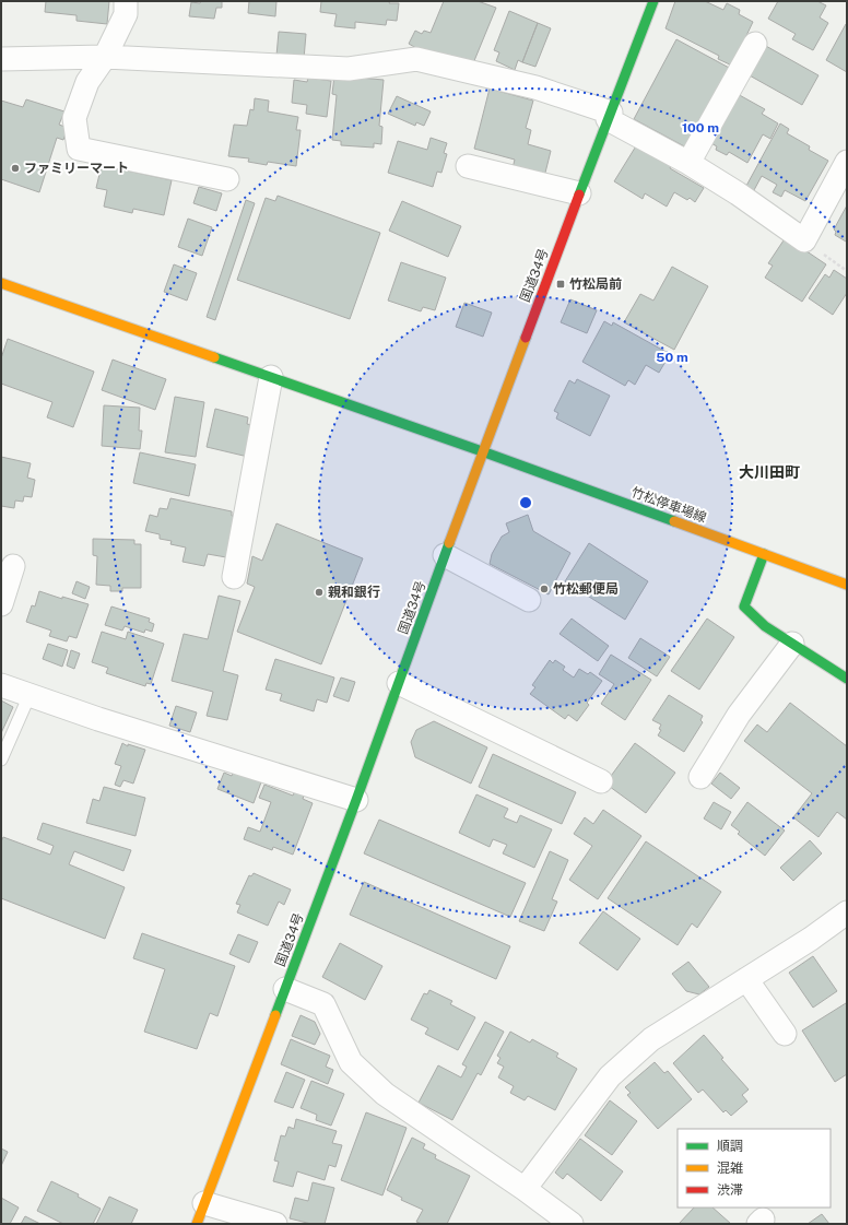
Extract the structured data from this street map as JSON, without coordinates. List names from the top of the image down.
{
  "streets": {
    "main road": ["国道34号", "竹松停車場線"]
  },
  "crossings": [
    ["国道34号", "竹松停車場線"]
  ],
  "districts": ["大川田町"],
  "places": {
    "other": ["ファミリーマート", "竹松郵便局", "親和銀行"],
    "transit": ["竹松局前"]
  },
  "legend": ["順調", "混雑", "渋滞"],
  "rings": ["100 m", "50 m"]
}
